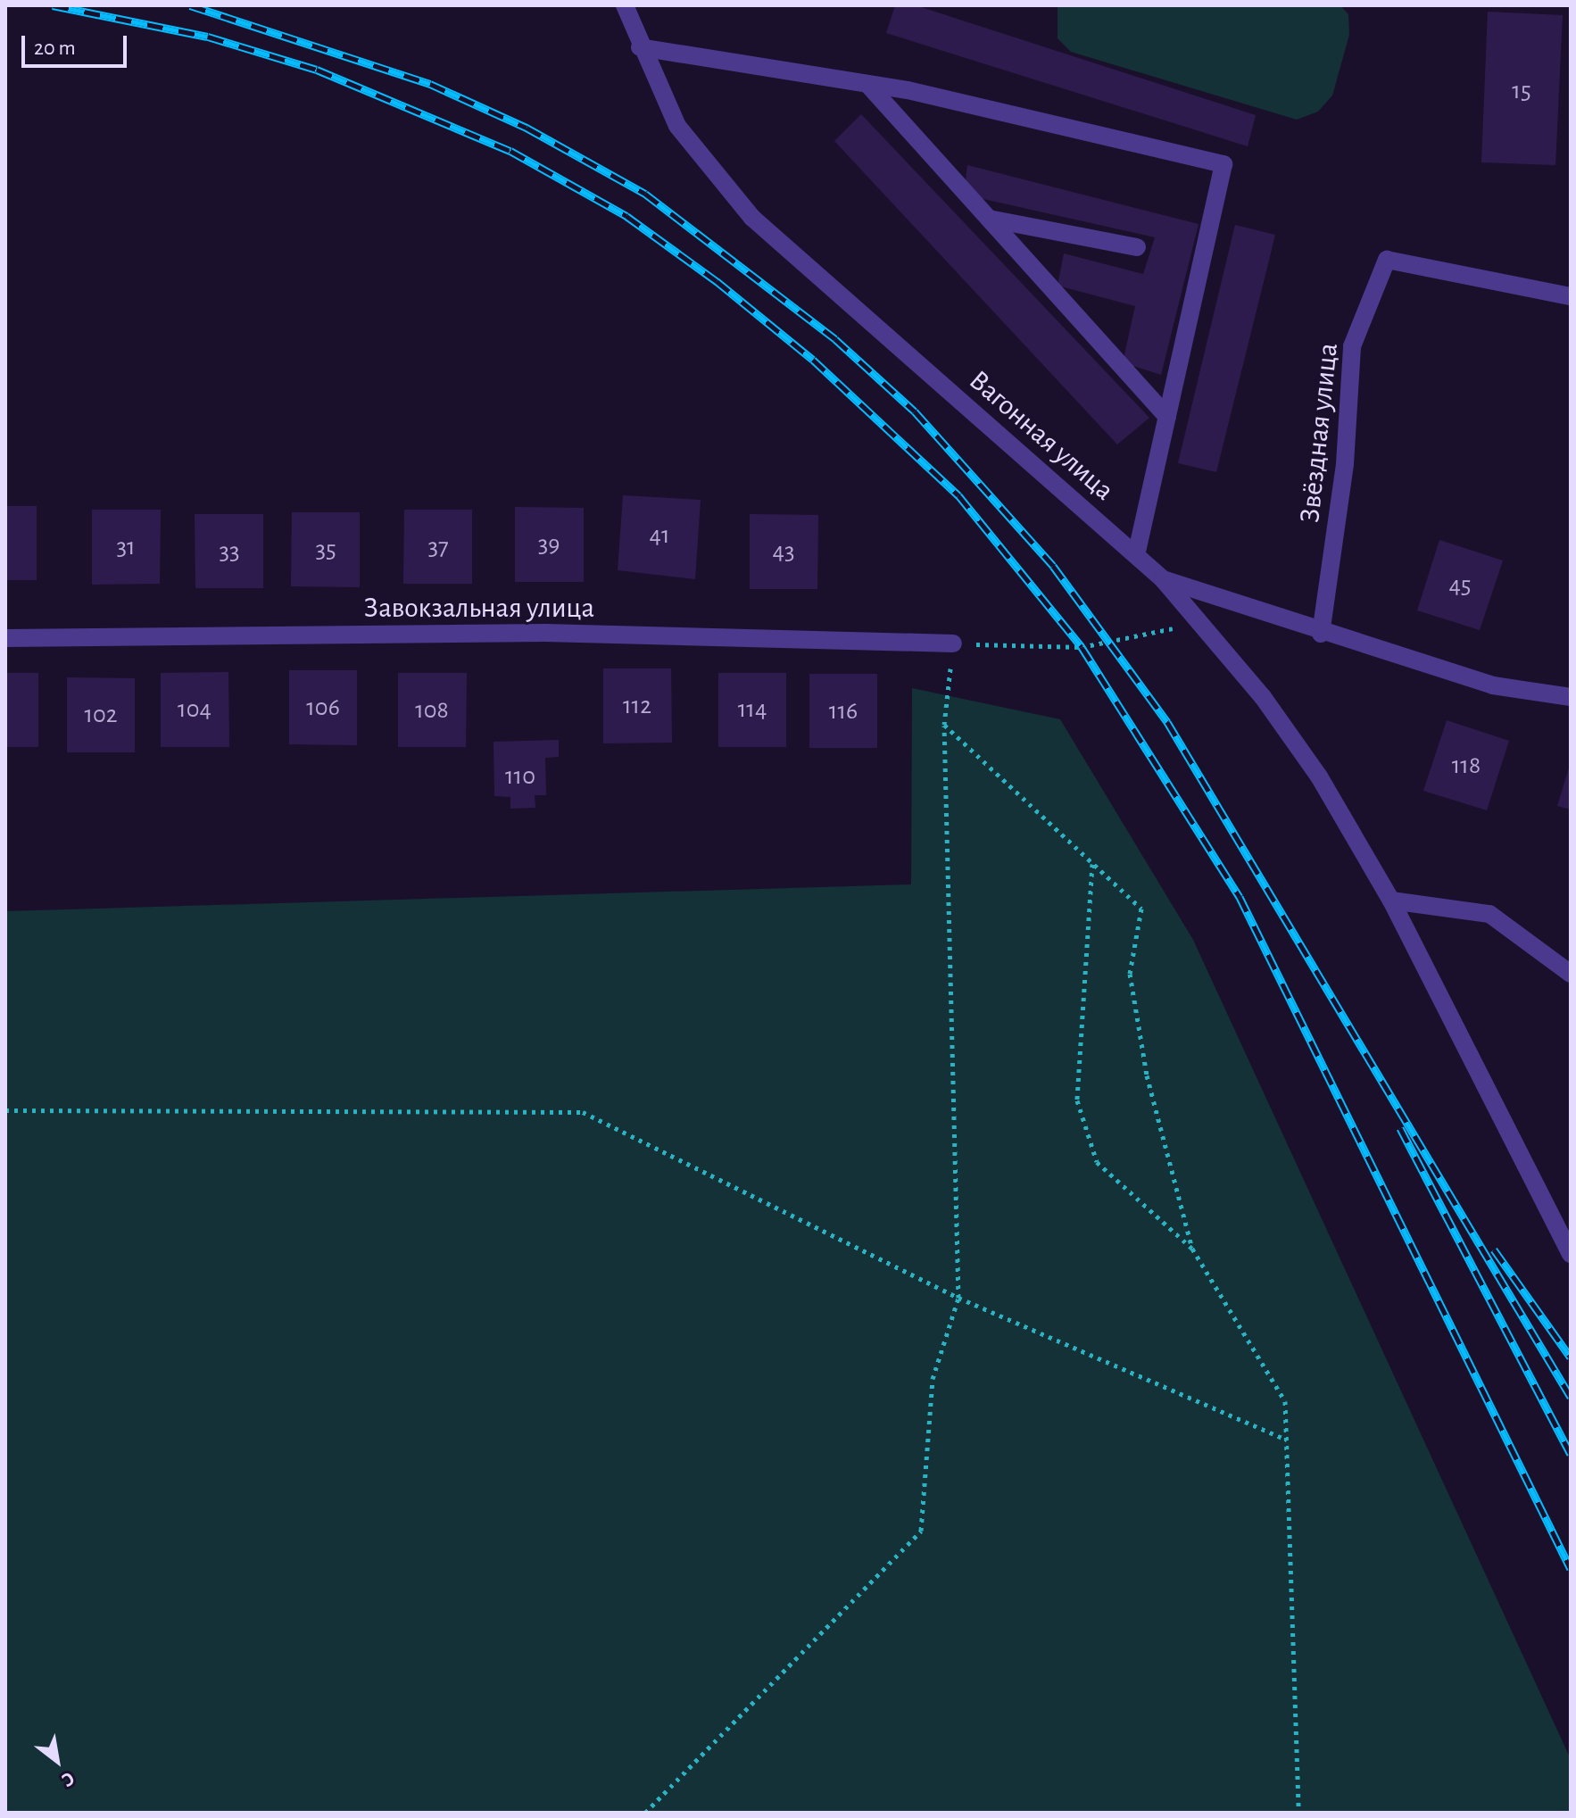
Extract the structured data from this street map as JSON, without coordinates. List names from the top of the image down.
{
  "streets": {
    "street": ["Звёздная улица", "Вагонная улица", "Завокзальная улица"]
  },
  "crossings": [
    ["Звёздная улица", "Вагонная улица"]
  ],
  "house_numbers": [
    "15",
    "41",
    "39",
    "31",
    "37",
    "35",
    "33",
    "43",
    "45",
    "112",
    "106",
    "104",
    "114",
    "108",
    "116",
    "102",
    "118",
    "110"
  ],
  "scale_bar": "20 m",
  "north": "bottom right"
}
